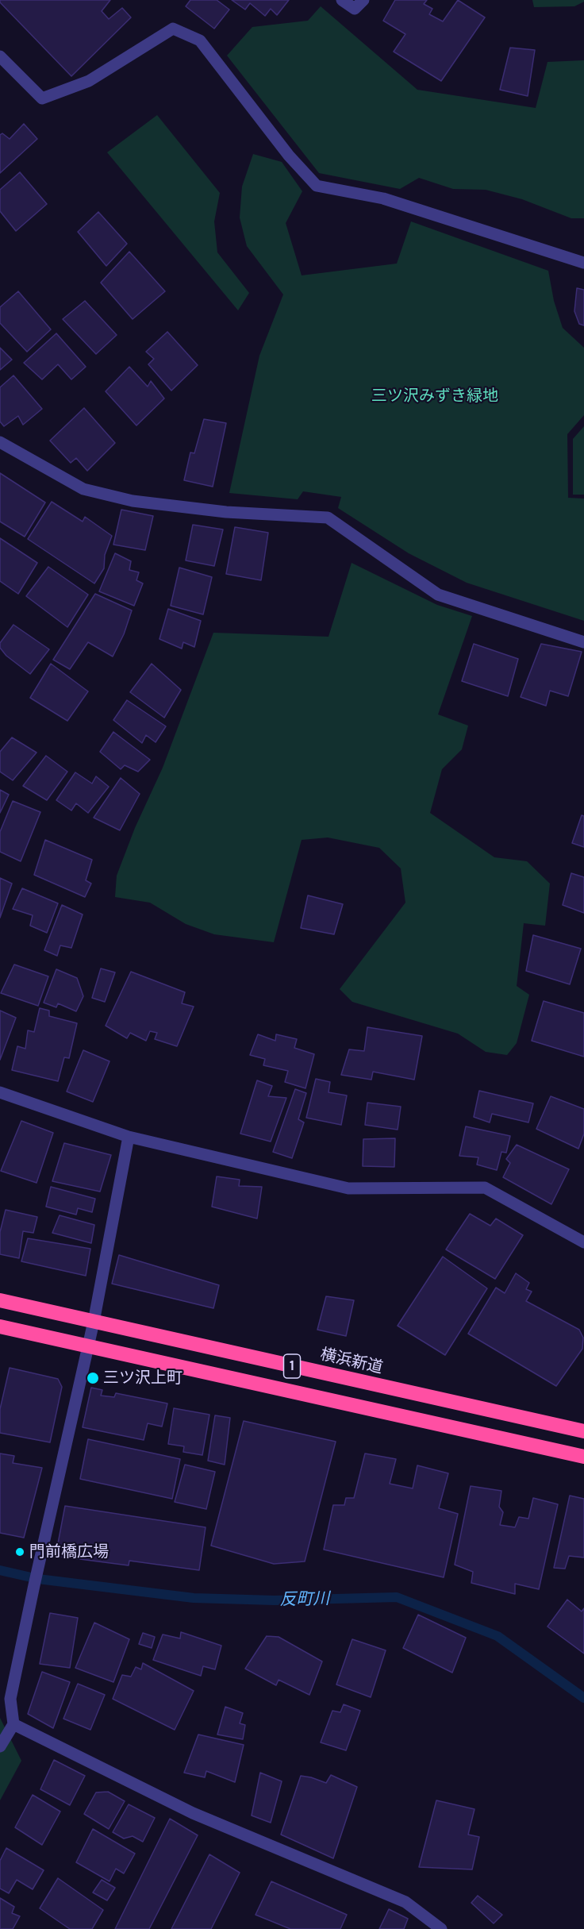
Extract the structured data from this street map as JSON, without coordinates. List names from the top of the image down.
{
  "streets": {
    "highway": ["横浜新道", "1"]
  },
  "water": ["反町川"],
  "parks": ["三ツ沢みずき緑地"],
  "places": ["三ツ沢上町", "門前橋広場"]
}
